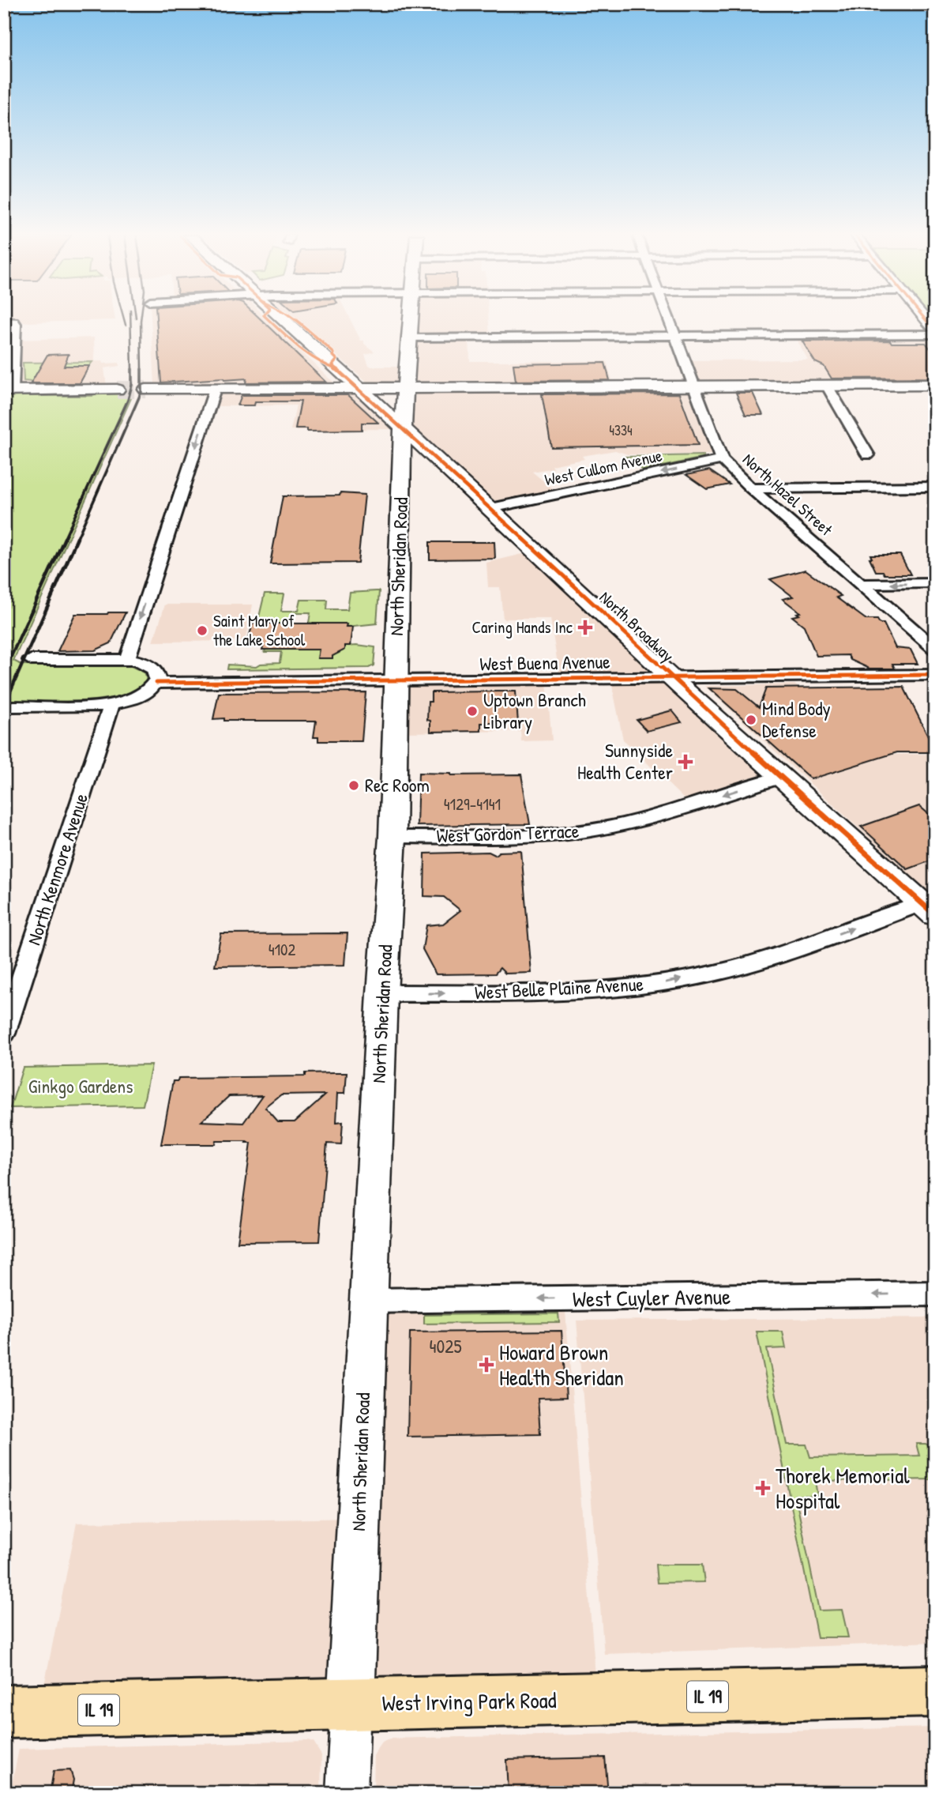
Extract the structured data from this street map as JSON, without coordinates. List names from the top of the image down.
{
  "streets": {
    "main road": [
      "North Sheridan Road",
      "North Broadway",
      "IL 19",
      "West Irving Park Road"
    ],
    "street": [
      "West Cullom Avenue",
      "North Hazel Street",
      "West Buena Avenue",
      "West Gordon Terrace",
      "North Kenmore Avenue",
      "West Belle Plaine Avenue",
      "West Cuyler Avenue"
    ]
  },
  "crossings": [
    ["West Cullom Avenue", "North Hazel Street"],
    ["West Cullom Avenue", "North Broadway"],
    ["North Sheridan Road", "North Broadway"],
    ["North Sheridan Road", "West Buena Avenue"],
    ["North Sheridan Road", "West Gordon Terrace"],
    ["North Sheridan Road", "West Belle Plaine Avenue"],
    ["North Sheridan Road", "West Cuyler Avenue"],
    ["North Sheridan Road", "West Irving Park Road"],
    ["North Broadway", "West Buena Avenue"],
    ["North Broadway", "West Gordon Terrace"],
    ["North Broadway", "West Belle Plaine Avenue"]
  ],
  "one_way": ["West Gordon Terrace", "West Belle Plaine Avenue", "West Cuyler Avenue"],
  "parks": ["Ginkgo Gardens"],
  "places": {
    "health": [
      "Caring Hands Inc",
      "Sunnyside Health Center",
      "Howard Brown Health Sheridan",
      "Thorek Memorial Hospital"
    ],
    "other": [
      "Saint Mary of the Lake School",
      "Uptown Branch Library",
      "Mind Body Defense",
      "Rec Room"
    ]
  },
  "house_numbers": [
    "4334",
    "4129-4141",
    "4102",
    "4025"
  ]
}
